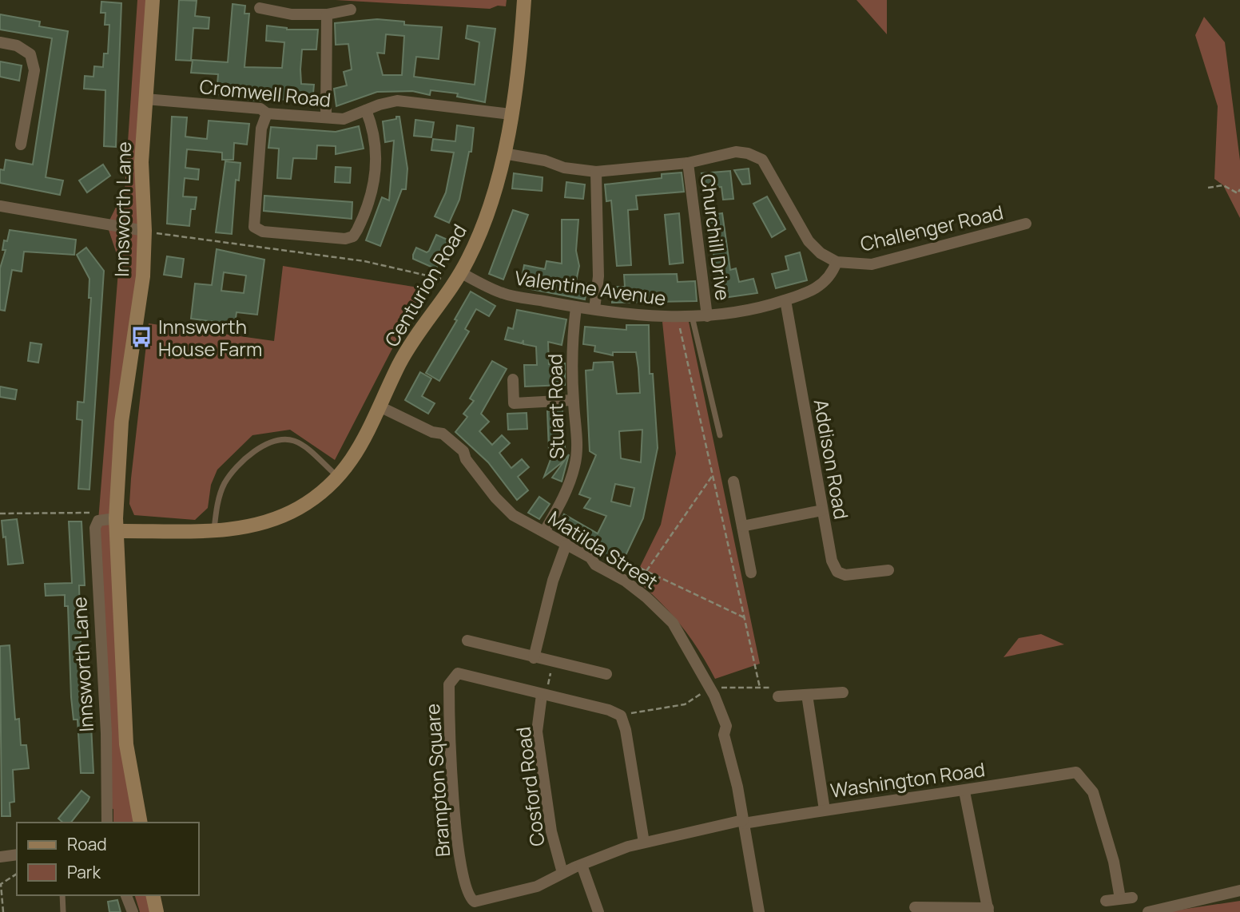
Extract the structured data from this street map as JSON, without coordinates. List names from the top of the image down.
{
  "streets": {
    "street": [
      "Cromwell Road",
      "Innsworth Lane",
      "Challenger Road",
      "Churchill Drive",
      "Centurion Road",
      "Valentine Avenue",
      "Stuart Road",
      "Addison Road",
      "Matilda Street",
      "Washington Road",
      "Brampton Square",
      "Cosford Road"
    ]
  },
  "crossings": [
    ["Cromwell Road", "Innsworth Lane"],
    ["Cromwell Road", "Centurion Road"],
    ["Innsworth Lane", "Centurion Road"],
    ["Challenger Road", "Churchill Drive"],
    ["Challenger Road", "Centurion Road"],
    ["Challenger Road", "Valentine Avenue"],
    ["Churchill Drive", "Valentine Avenue"],
    ["Centurion Road", "Valentine Avenue"],
    ["Centurion Road", "Matilda Street"],
    ["Valentine Avenue", "Stuart Road"],
    ["Valentine Avenue", "Addison Road"],
    ["Stuart Road", "Matilda Street"],
    ["Matilda Street", "Washington Road"],
    ["Matilda Street", "Brampton Square"],
    ["Washington Road", "Brampton Square"],
    ["Brampton Square", "Cosford Road"]
  ],
  "places": {
    "bus stop": ["Innsworth House Farm"]
  },
  "legend": ["Road", "Park"]
}
